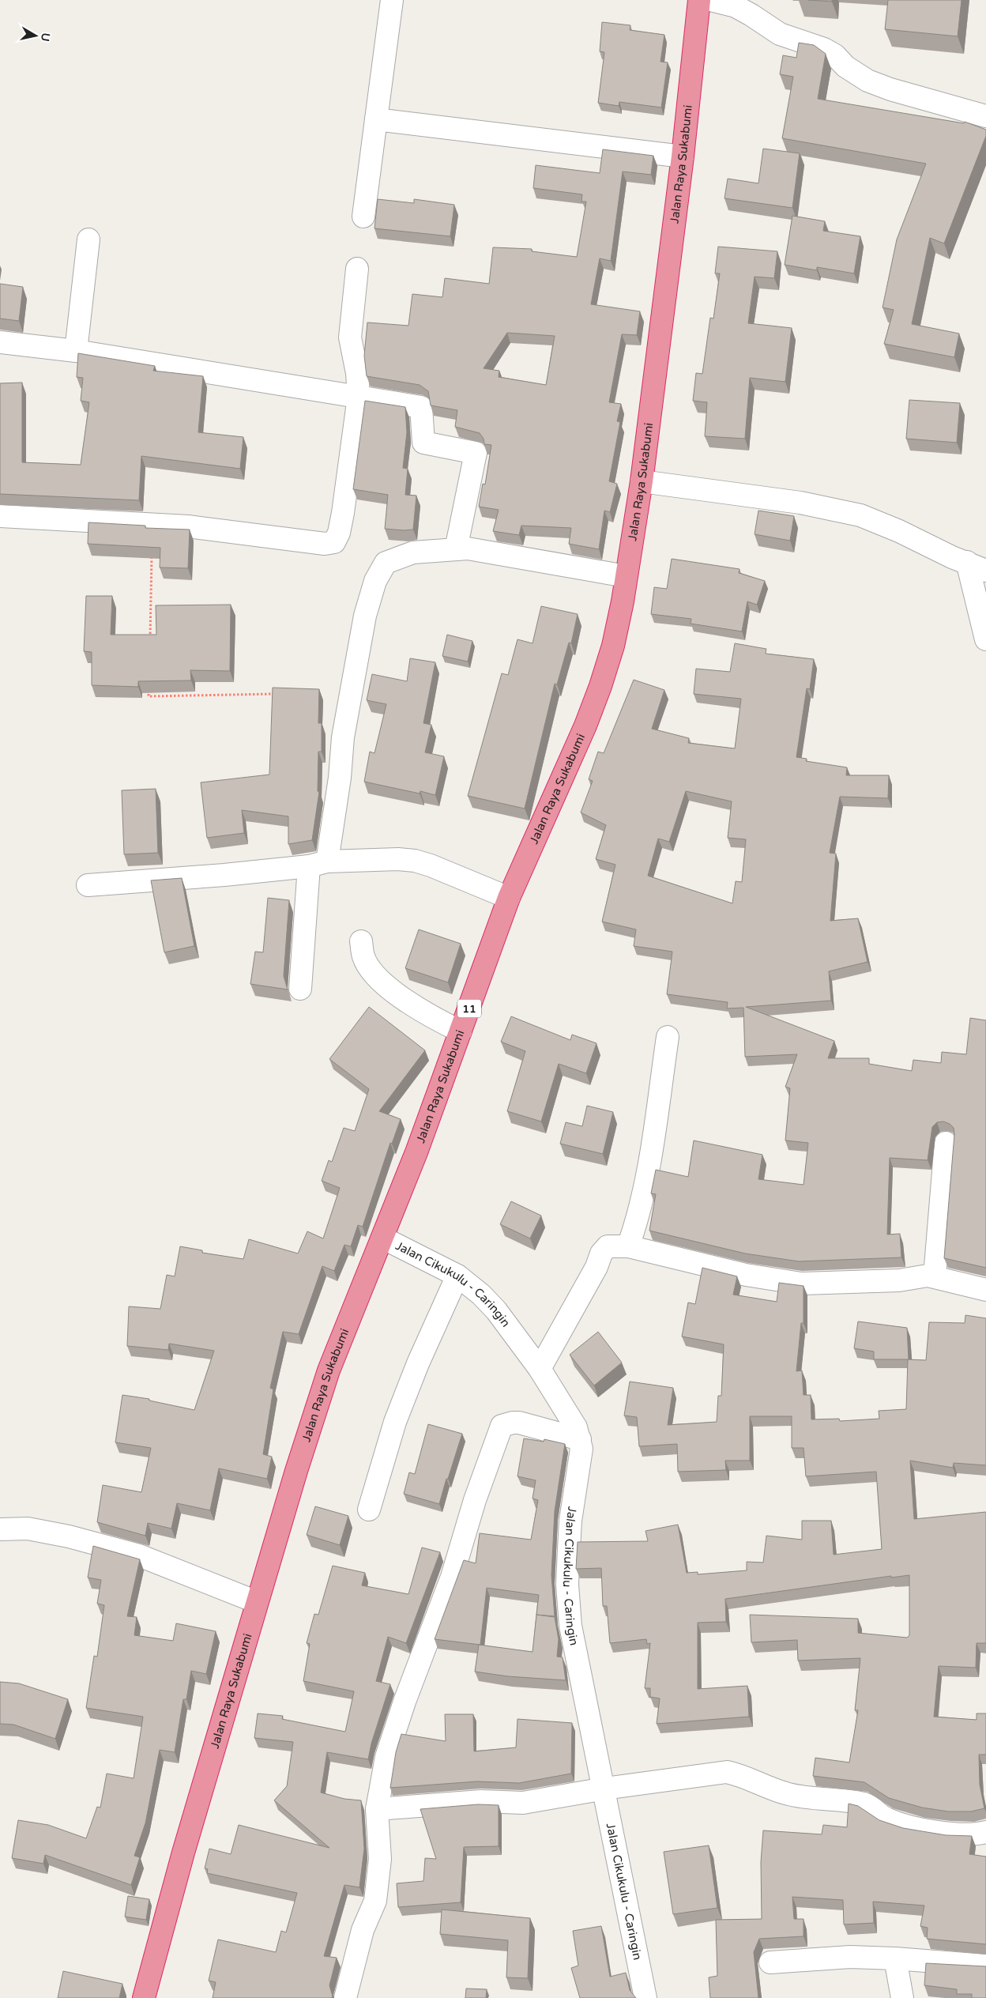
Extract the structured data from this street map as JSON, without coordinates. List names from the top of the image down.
{
  "streets": {
    "highway": ["Jalan Raya Sukabumi", "11"],
    "street": ["Jalan Cikukulu - Caringin"]
  },
  "crossings": [
    ["Jalan Raya Sukabumi", "Jalan Cikukulu - Caringin"]
  ],
  "north": "right"
}
